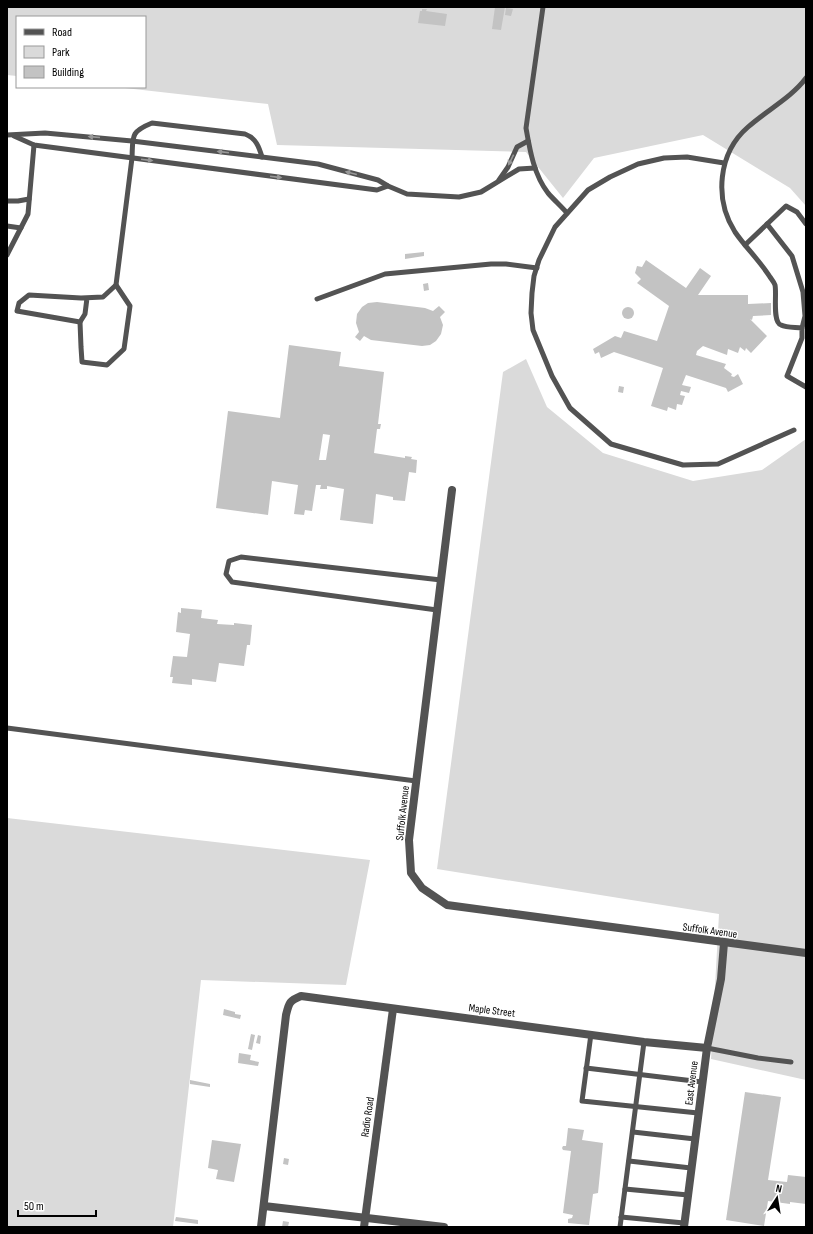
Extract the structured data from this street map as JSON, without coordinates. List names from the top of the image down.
{
  "streets": {
    "street": [
      "Suffolk Avenue",
      "Maple Street",
      "East Avenue",
      "Radio Road"
    ]
  },
  "crossings": [
    ["Suffolk Avenue", "East Avenue"],
    ["Maple Street", "East Avenue"],
    ["Maple Street", "Radio Road"]
  ],
  "legend": ["Road", "Park", "Building"],
  "scale_bar": "50 m",
  "north": "top"
}
